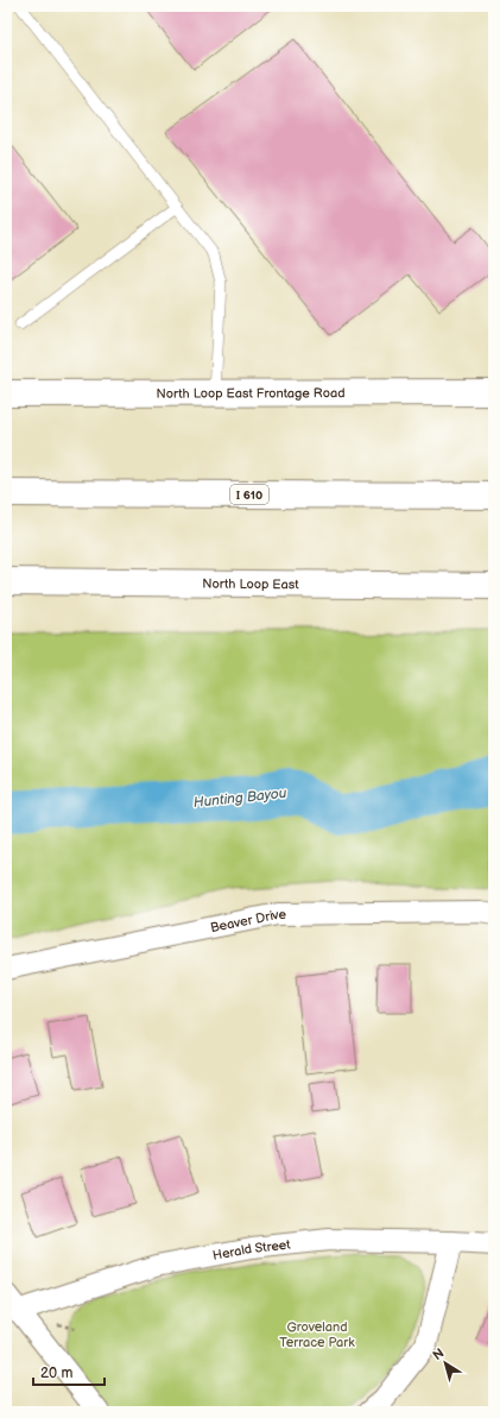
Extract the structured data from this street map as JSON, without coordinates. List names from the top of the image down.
{
  "streets": {
    "main road": ["North Loop East Frontage Road", "I 610", "North Loop East"],
    "street": ["Beaver Drive", "Herald Street"]
  },
  "water": ["Hunting Bayou"],
  "parks": ["Groveland Terrace Park"],
  "scale_bar": "20 m",
  "north": "top left"
}
